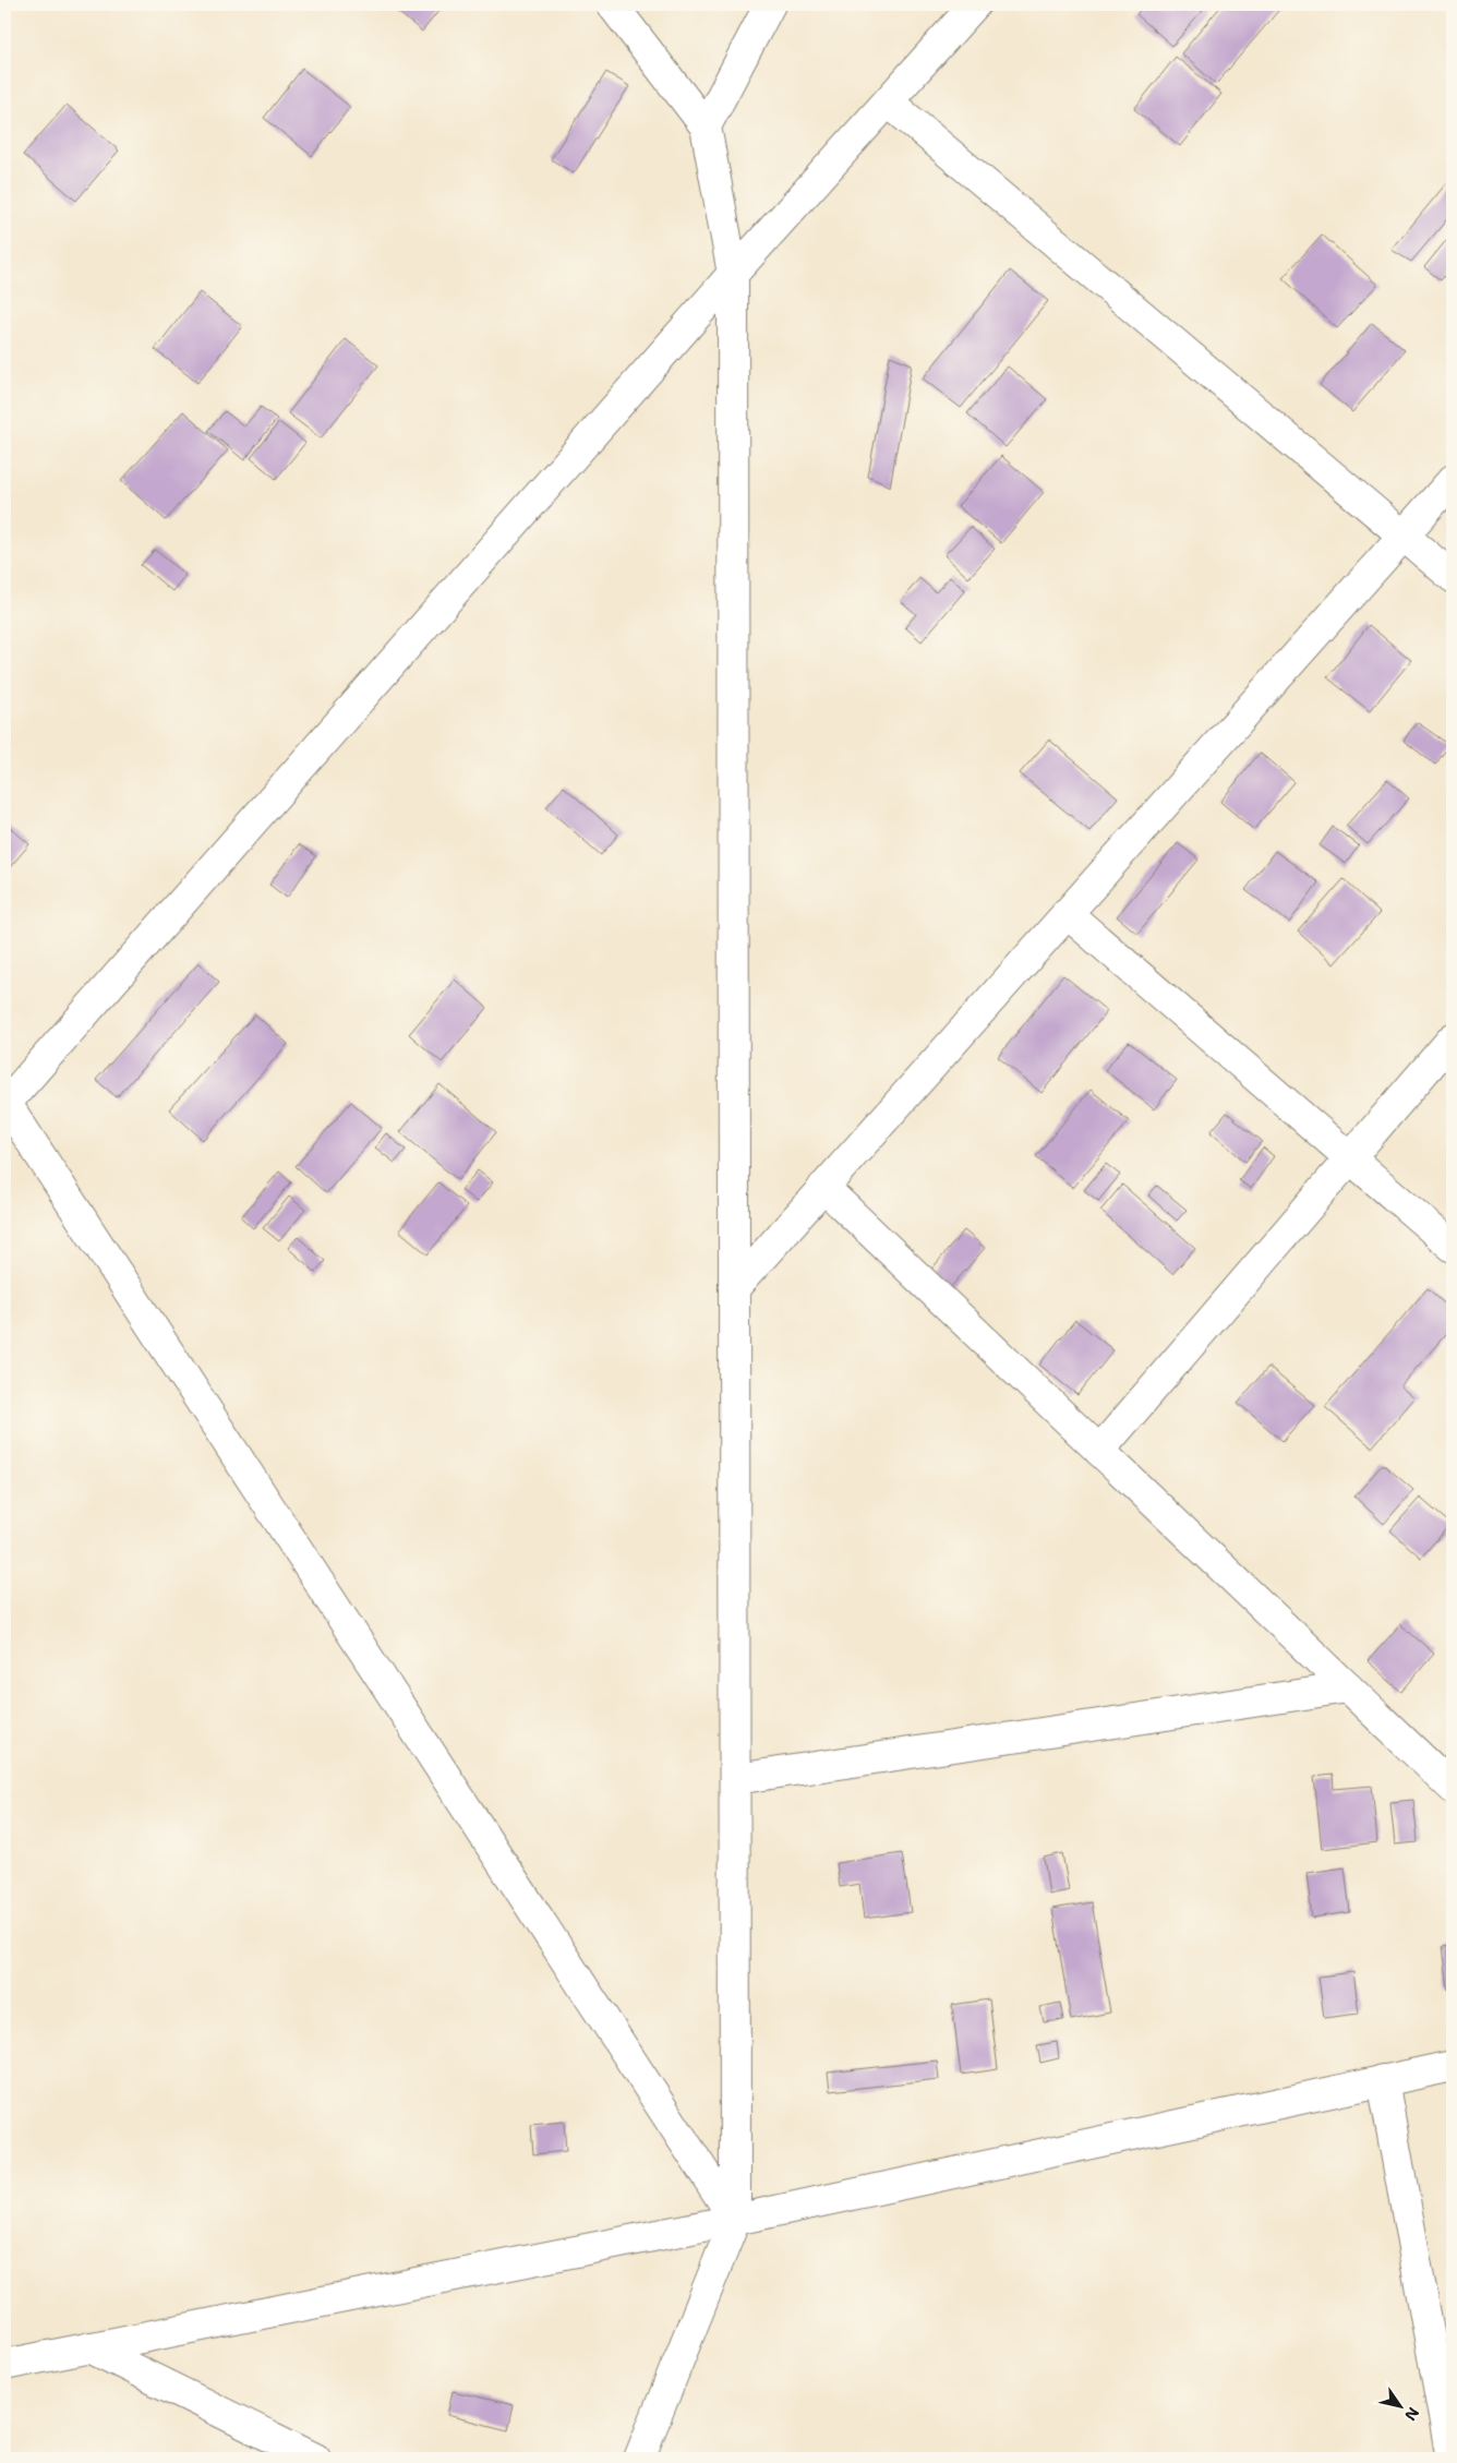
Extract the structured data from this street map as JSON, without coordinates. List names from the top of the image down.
{
  "north": "bottom right"
}
